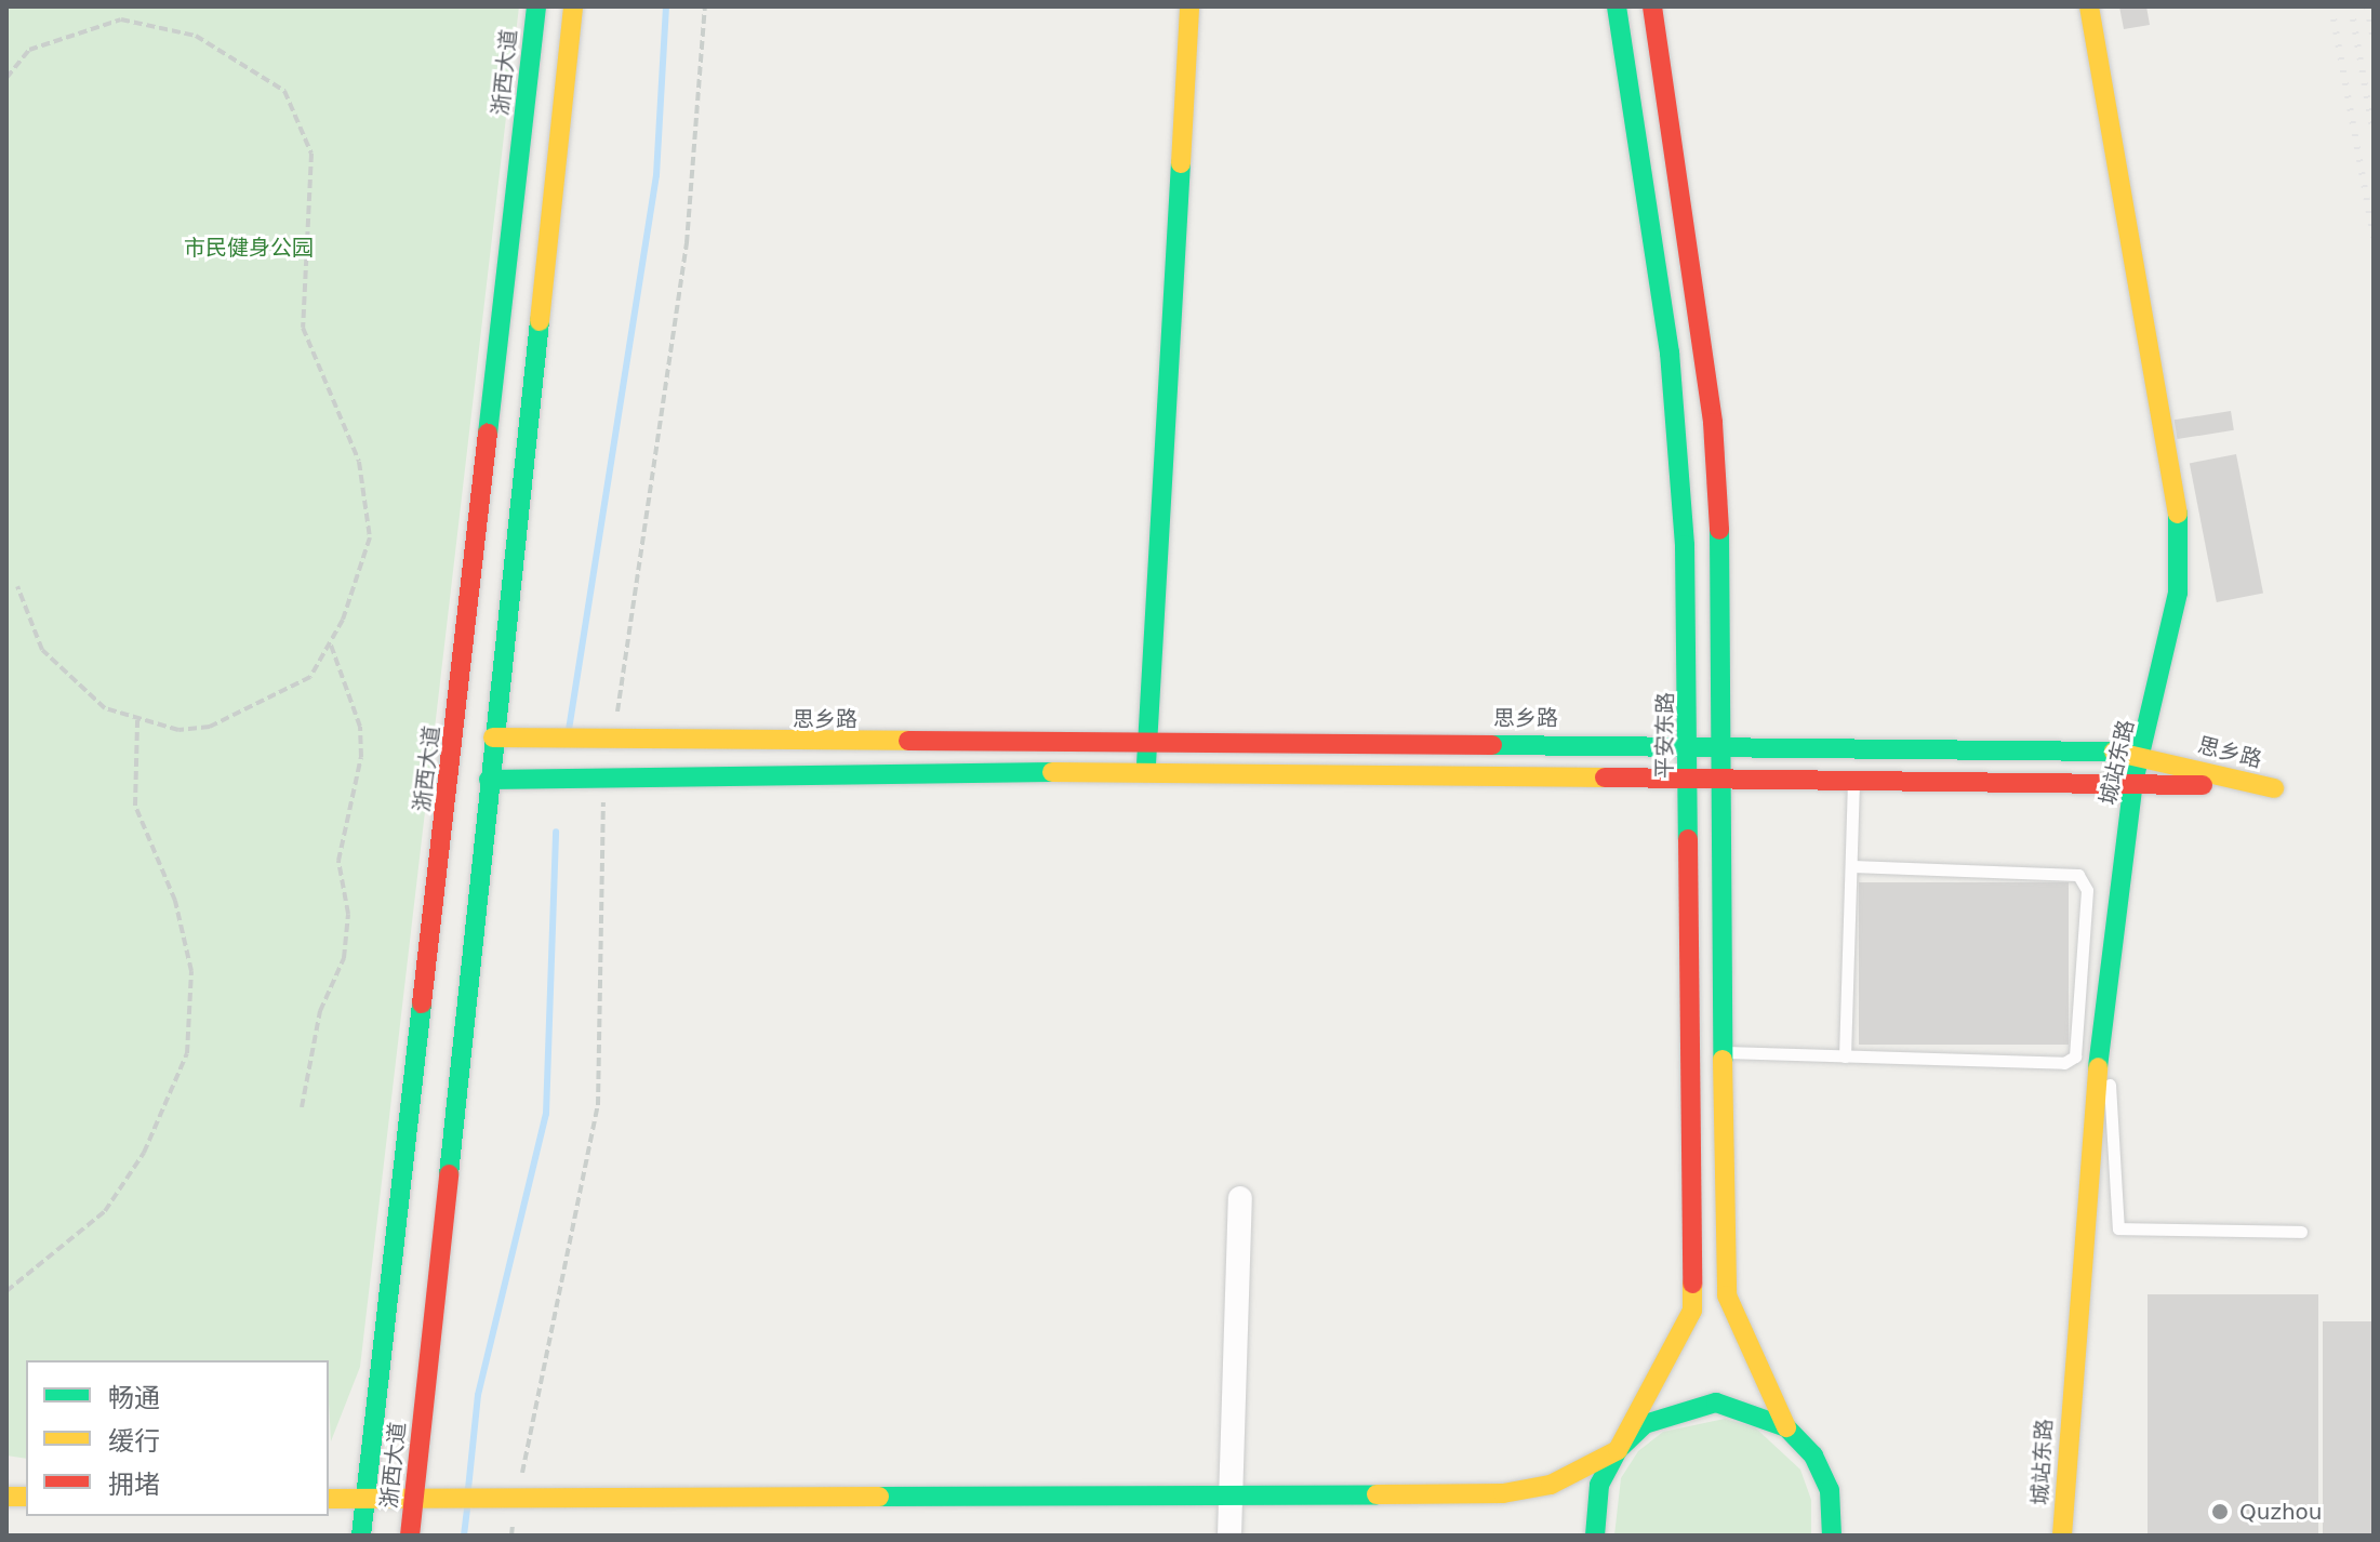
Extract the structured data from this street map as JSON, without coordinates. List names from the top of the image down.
{
  "streets": {
    "main road": [
      "浙西大道",
      "思乡路",
      "平安东路",
      "城站东路"
    ]
  },
  "crossings": [
    ["浙西大道", "思乡路"],
    ["思乡路", "平安东路"],
    ["思乡路", "城站东路"]
  ],
  "parks": ["市民健身公园"],
  "places": ["Quzhou"],
  "legend": ["畅通", "缓行", "拥堵"]
}
